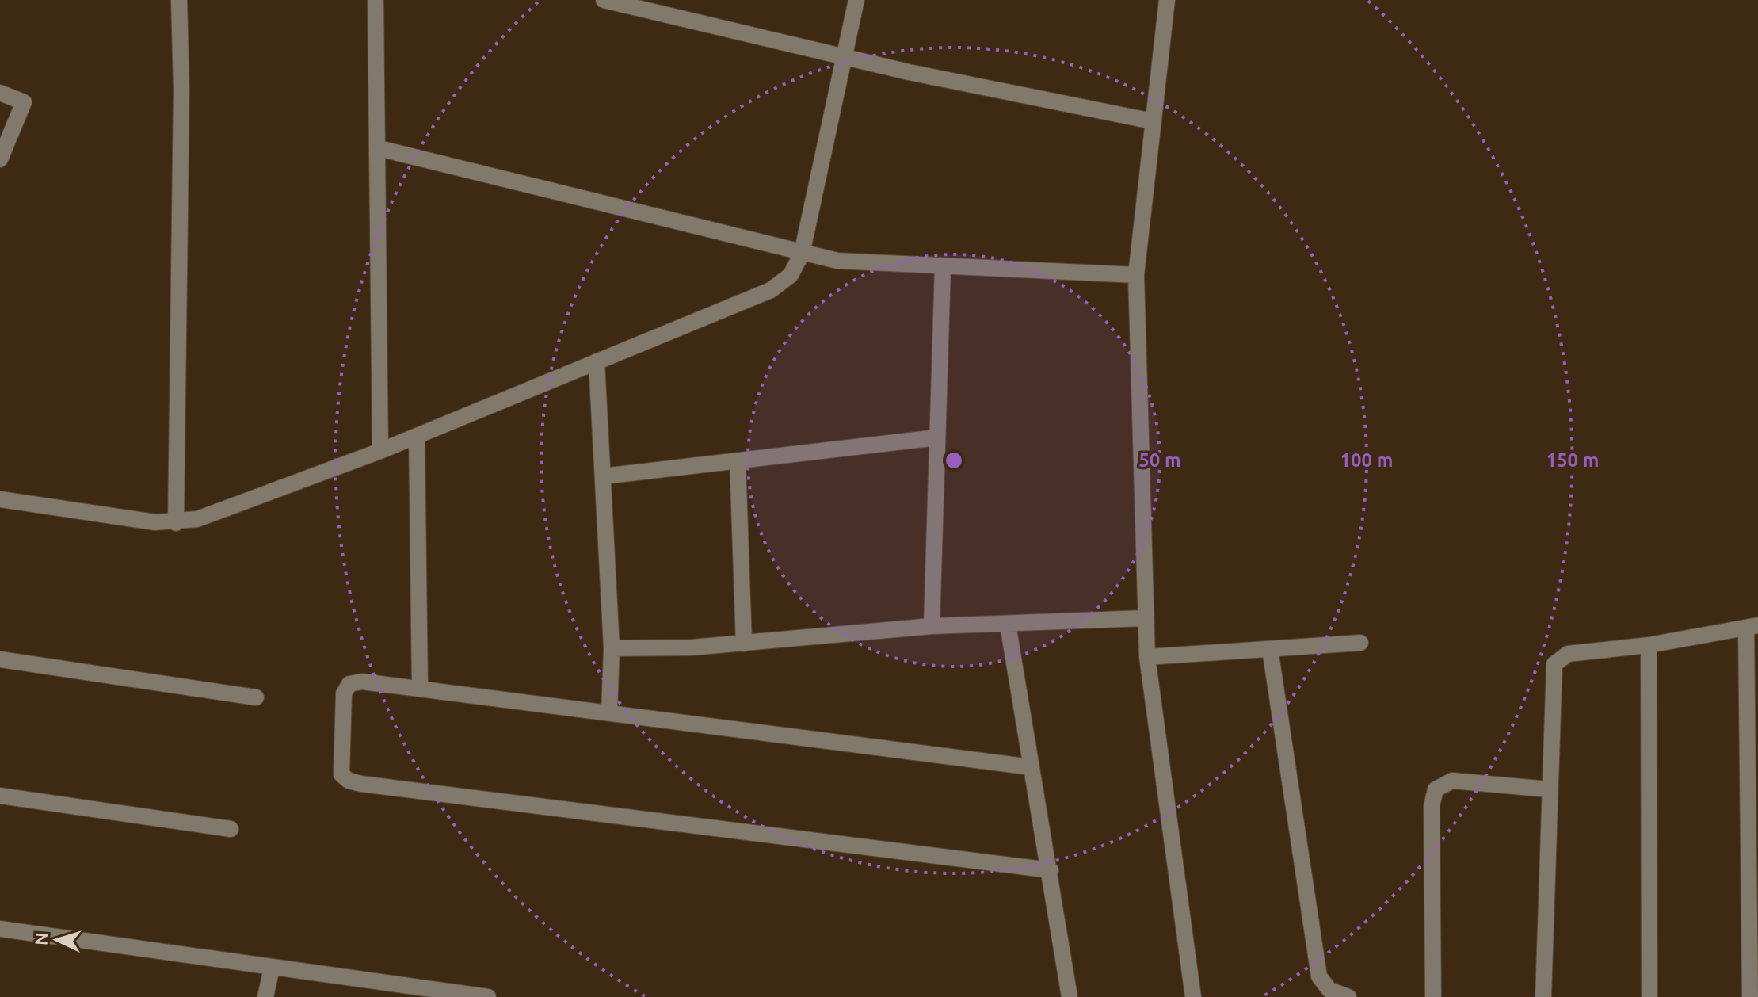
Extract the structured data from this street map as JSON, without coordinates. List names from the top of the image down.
{
  "north": "left",
  "rings": ["50 m", "100 m", "150 m"]
}
